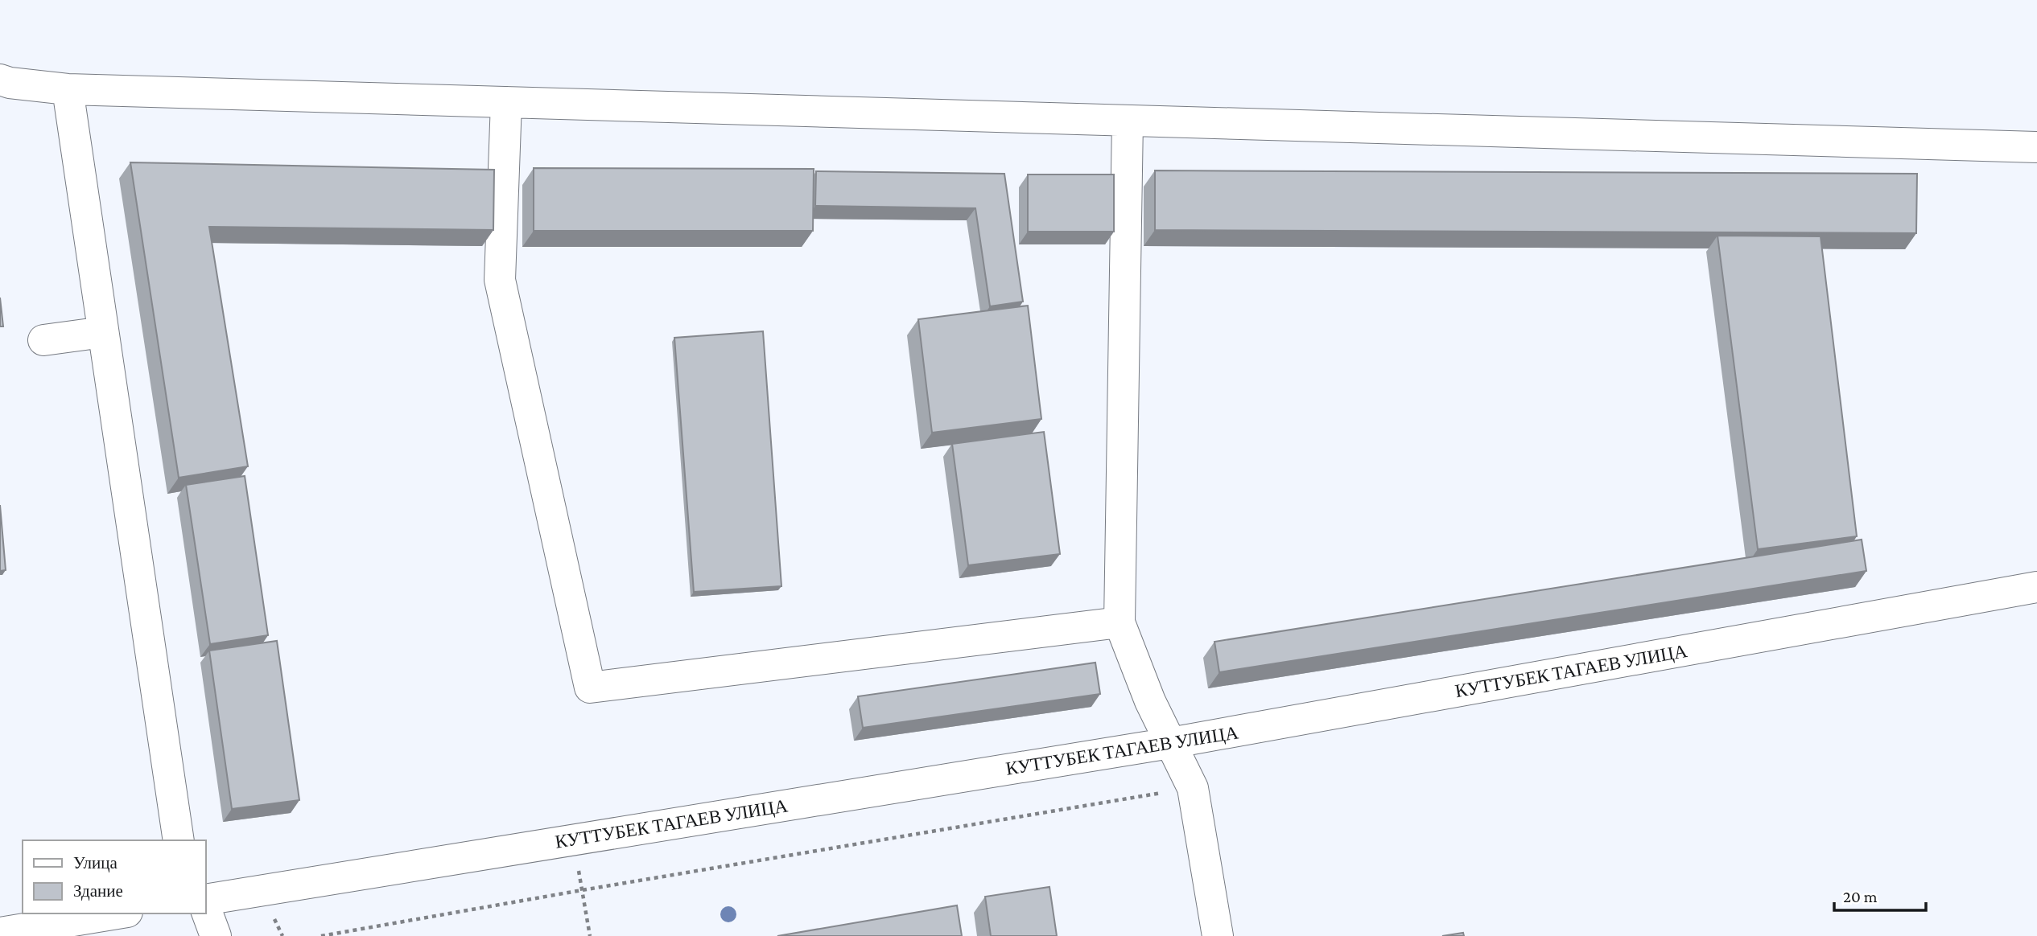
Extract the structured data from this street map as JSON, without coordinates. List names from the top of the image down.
{
  "streets": {
    "street": ["КУТТУБЕК ТАГАЕВ УЛИЦА"]
  },
  "legend": ["Улица", "Здание"],
  "scale_bar": "20 m"
}
